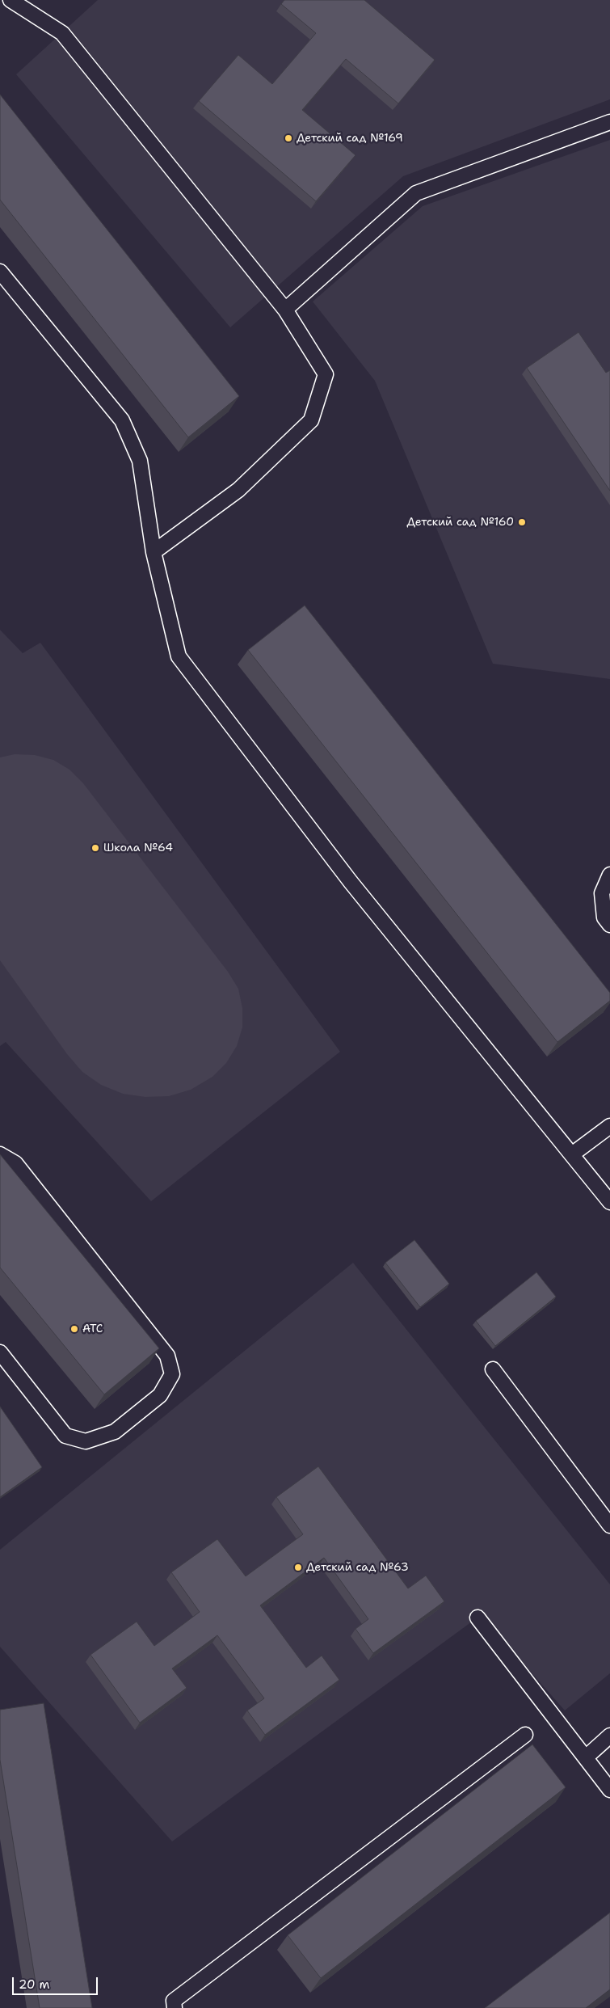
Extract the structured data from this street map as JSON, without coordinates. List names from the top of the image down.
{
  "places": [
    "Детский сад №169",
    "Детский сад №160",
    "Школа №64",
    "АТС",
    "Детский сад №63"
  ],
  "scale_bar": "20 m"
}
